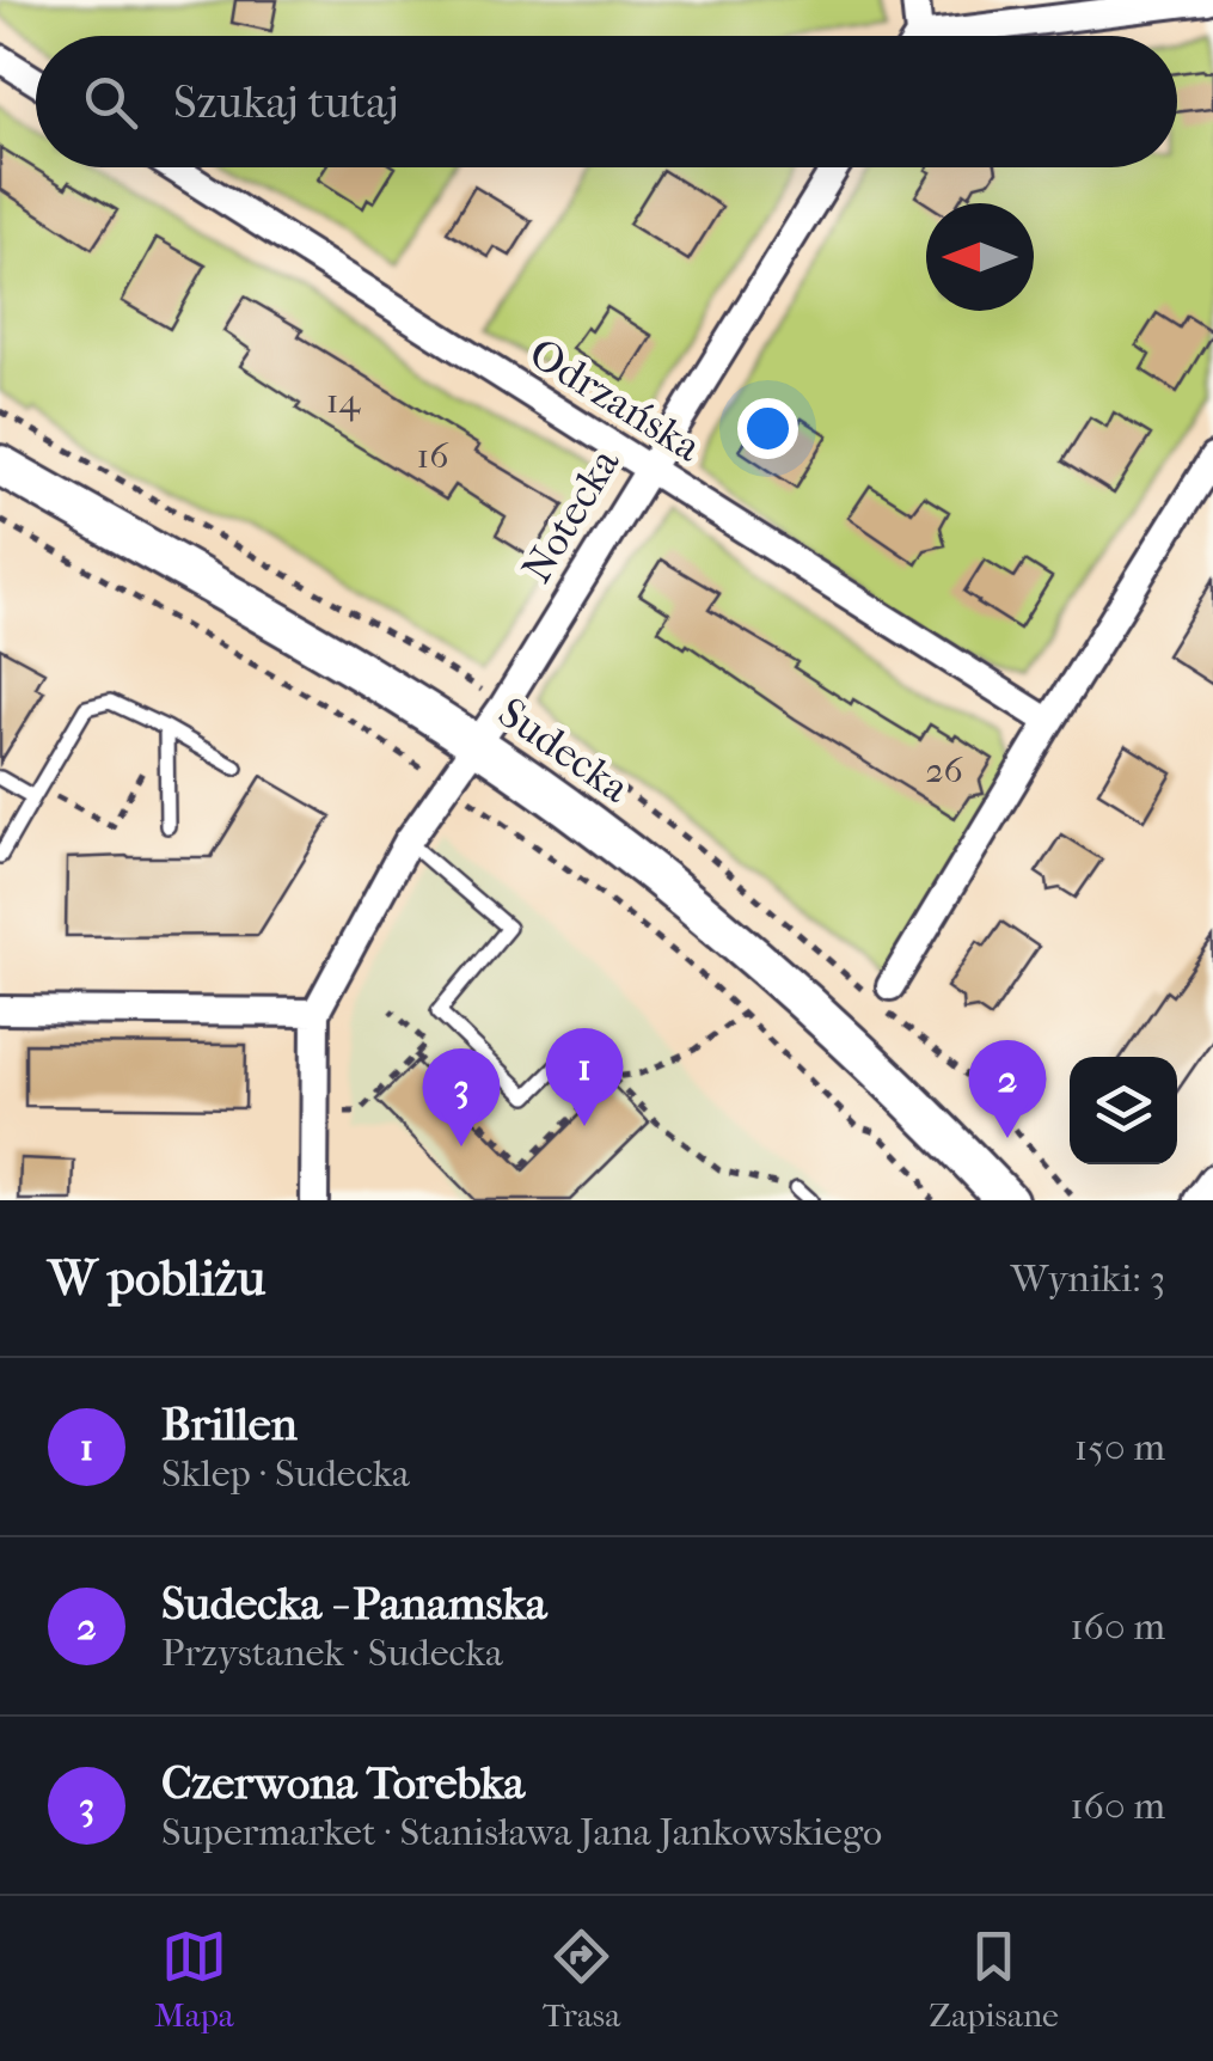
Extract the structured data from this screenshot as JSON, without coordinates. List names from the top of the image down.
{
  "streets": {
    "street": ["Odrzańska", "Notecka", "Sudecka"]
  },
  "crossings": [
    ["Odrzańska", "Notecka"],
    ["Notecka", "Sudecka"]
  ],
  "house_numbers": ["14", "16", "26"],
  "north": "left",
  "page": {
    "search": "Szukaj tutaj",
    "pins": ["1", "2", "3"],
    "heading": ["W pobliżu", "Wyniki: 3"],
    "list": [
      {
        "mark": "1",
        "name": "Brillen",
        "note": "Sklep · Sudecka",
        "value": "150 m"
      },
      {
        "mark": "2",
        "name": "Sudecka - Panamska",
        "note": "Przystanek · Sudecka",
        "value": "160 m"
      },
      {
        "mark": "3",
        "name": "Czerwona Torebka",
        "note": "Supermarket · Stanisława Jana Jankowskiego",
        "value": "160 m"
      }
    ],
    "nav": ["Mapa", "Trasa", "Zapisane"]
  }
}
